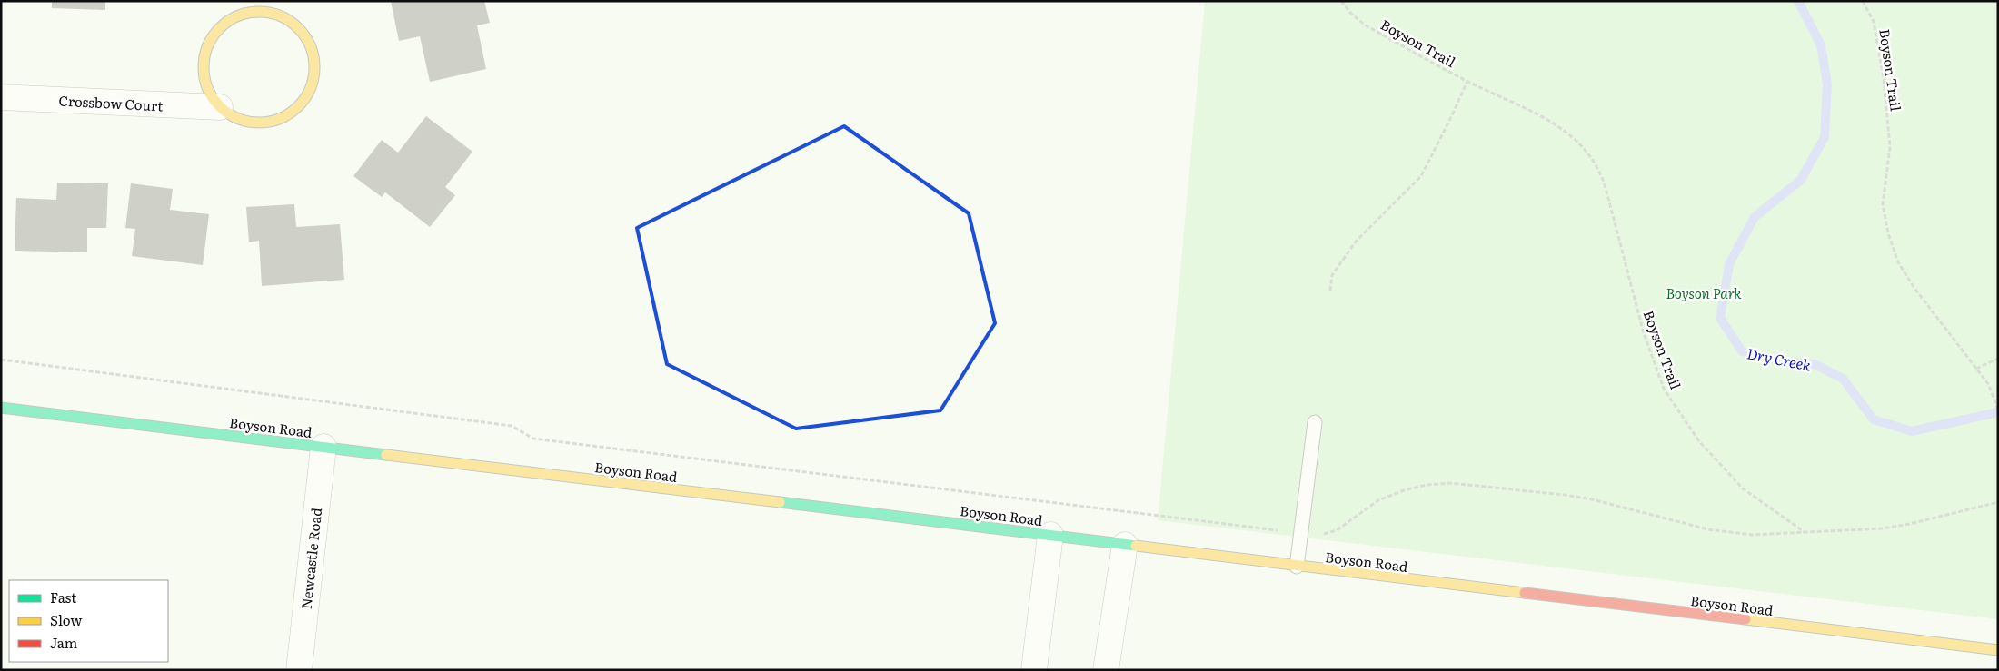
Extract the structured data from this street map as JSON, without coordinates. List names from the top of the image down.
{
  "streets": {
    "street": ["Crossbow Court", "Boyson Road", "Newcastle Road"],
    "path": ["Boyson Trail"]
  },
  "crossings": [
    ["Boyson Road", "Newcastle Road"]
  ],
  "water": ["Dry Creek"],
  "parks": ["Boyson Park"],
  "legend": ["Fast", "Slow", "Jam"]
}
